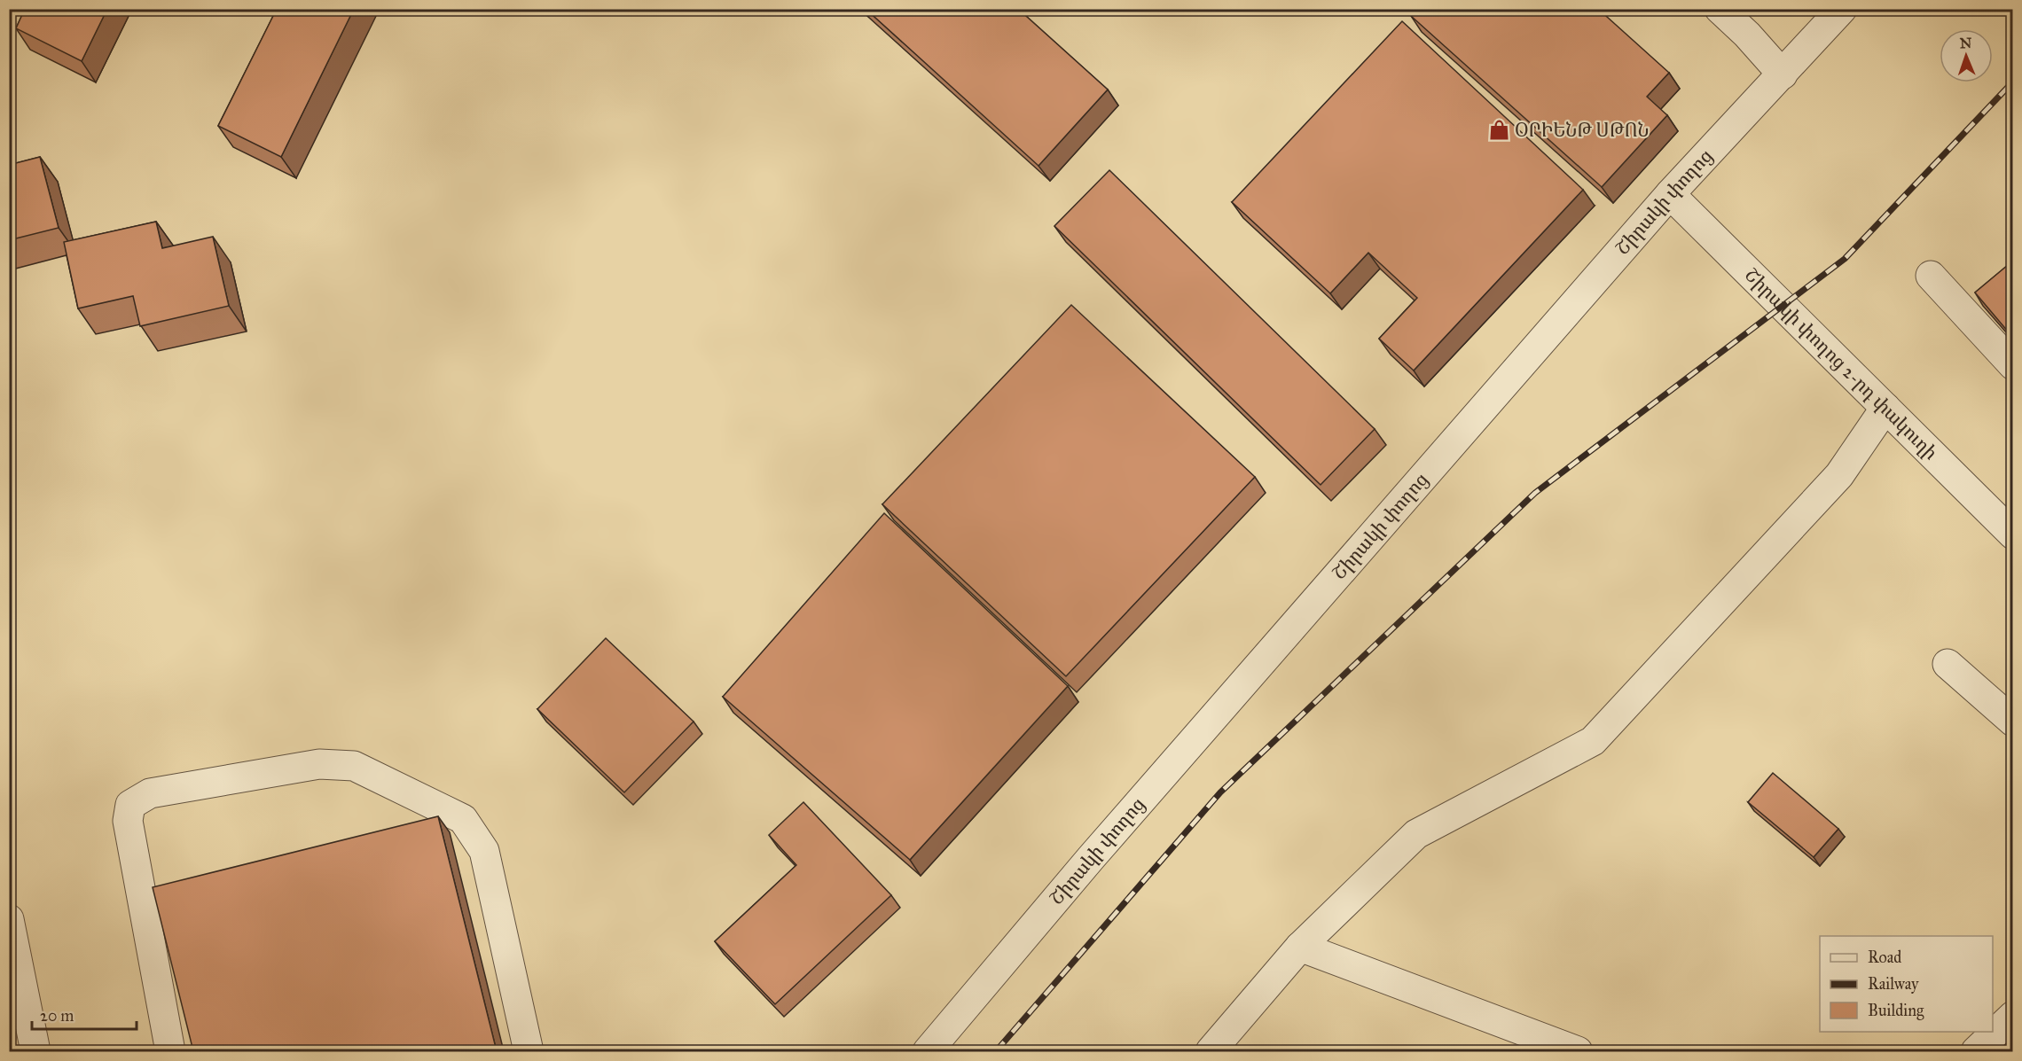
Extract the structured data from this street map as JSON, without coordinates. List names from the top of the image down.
{
  "streets": {
    "street": ["Շիրակի փողոց", "Շիրակի փողոց 2-րդ փակուղի"]
  },
  "crossings": [
    ["Շիրակի փողոց", "Շիրակի փողոց 2-րդ փակուղի"]
  ],
  "places": {
    "shop": ["ՕՐԻԵՆԹ ՍԹՈՆ"]
  },
  "legend": ["Road", "Railway", "Building"],
  "scale_bar": "20 m",
  "north": "top"
}
